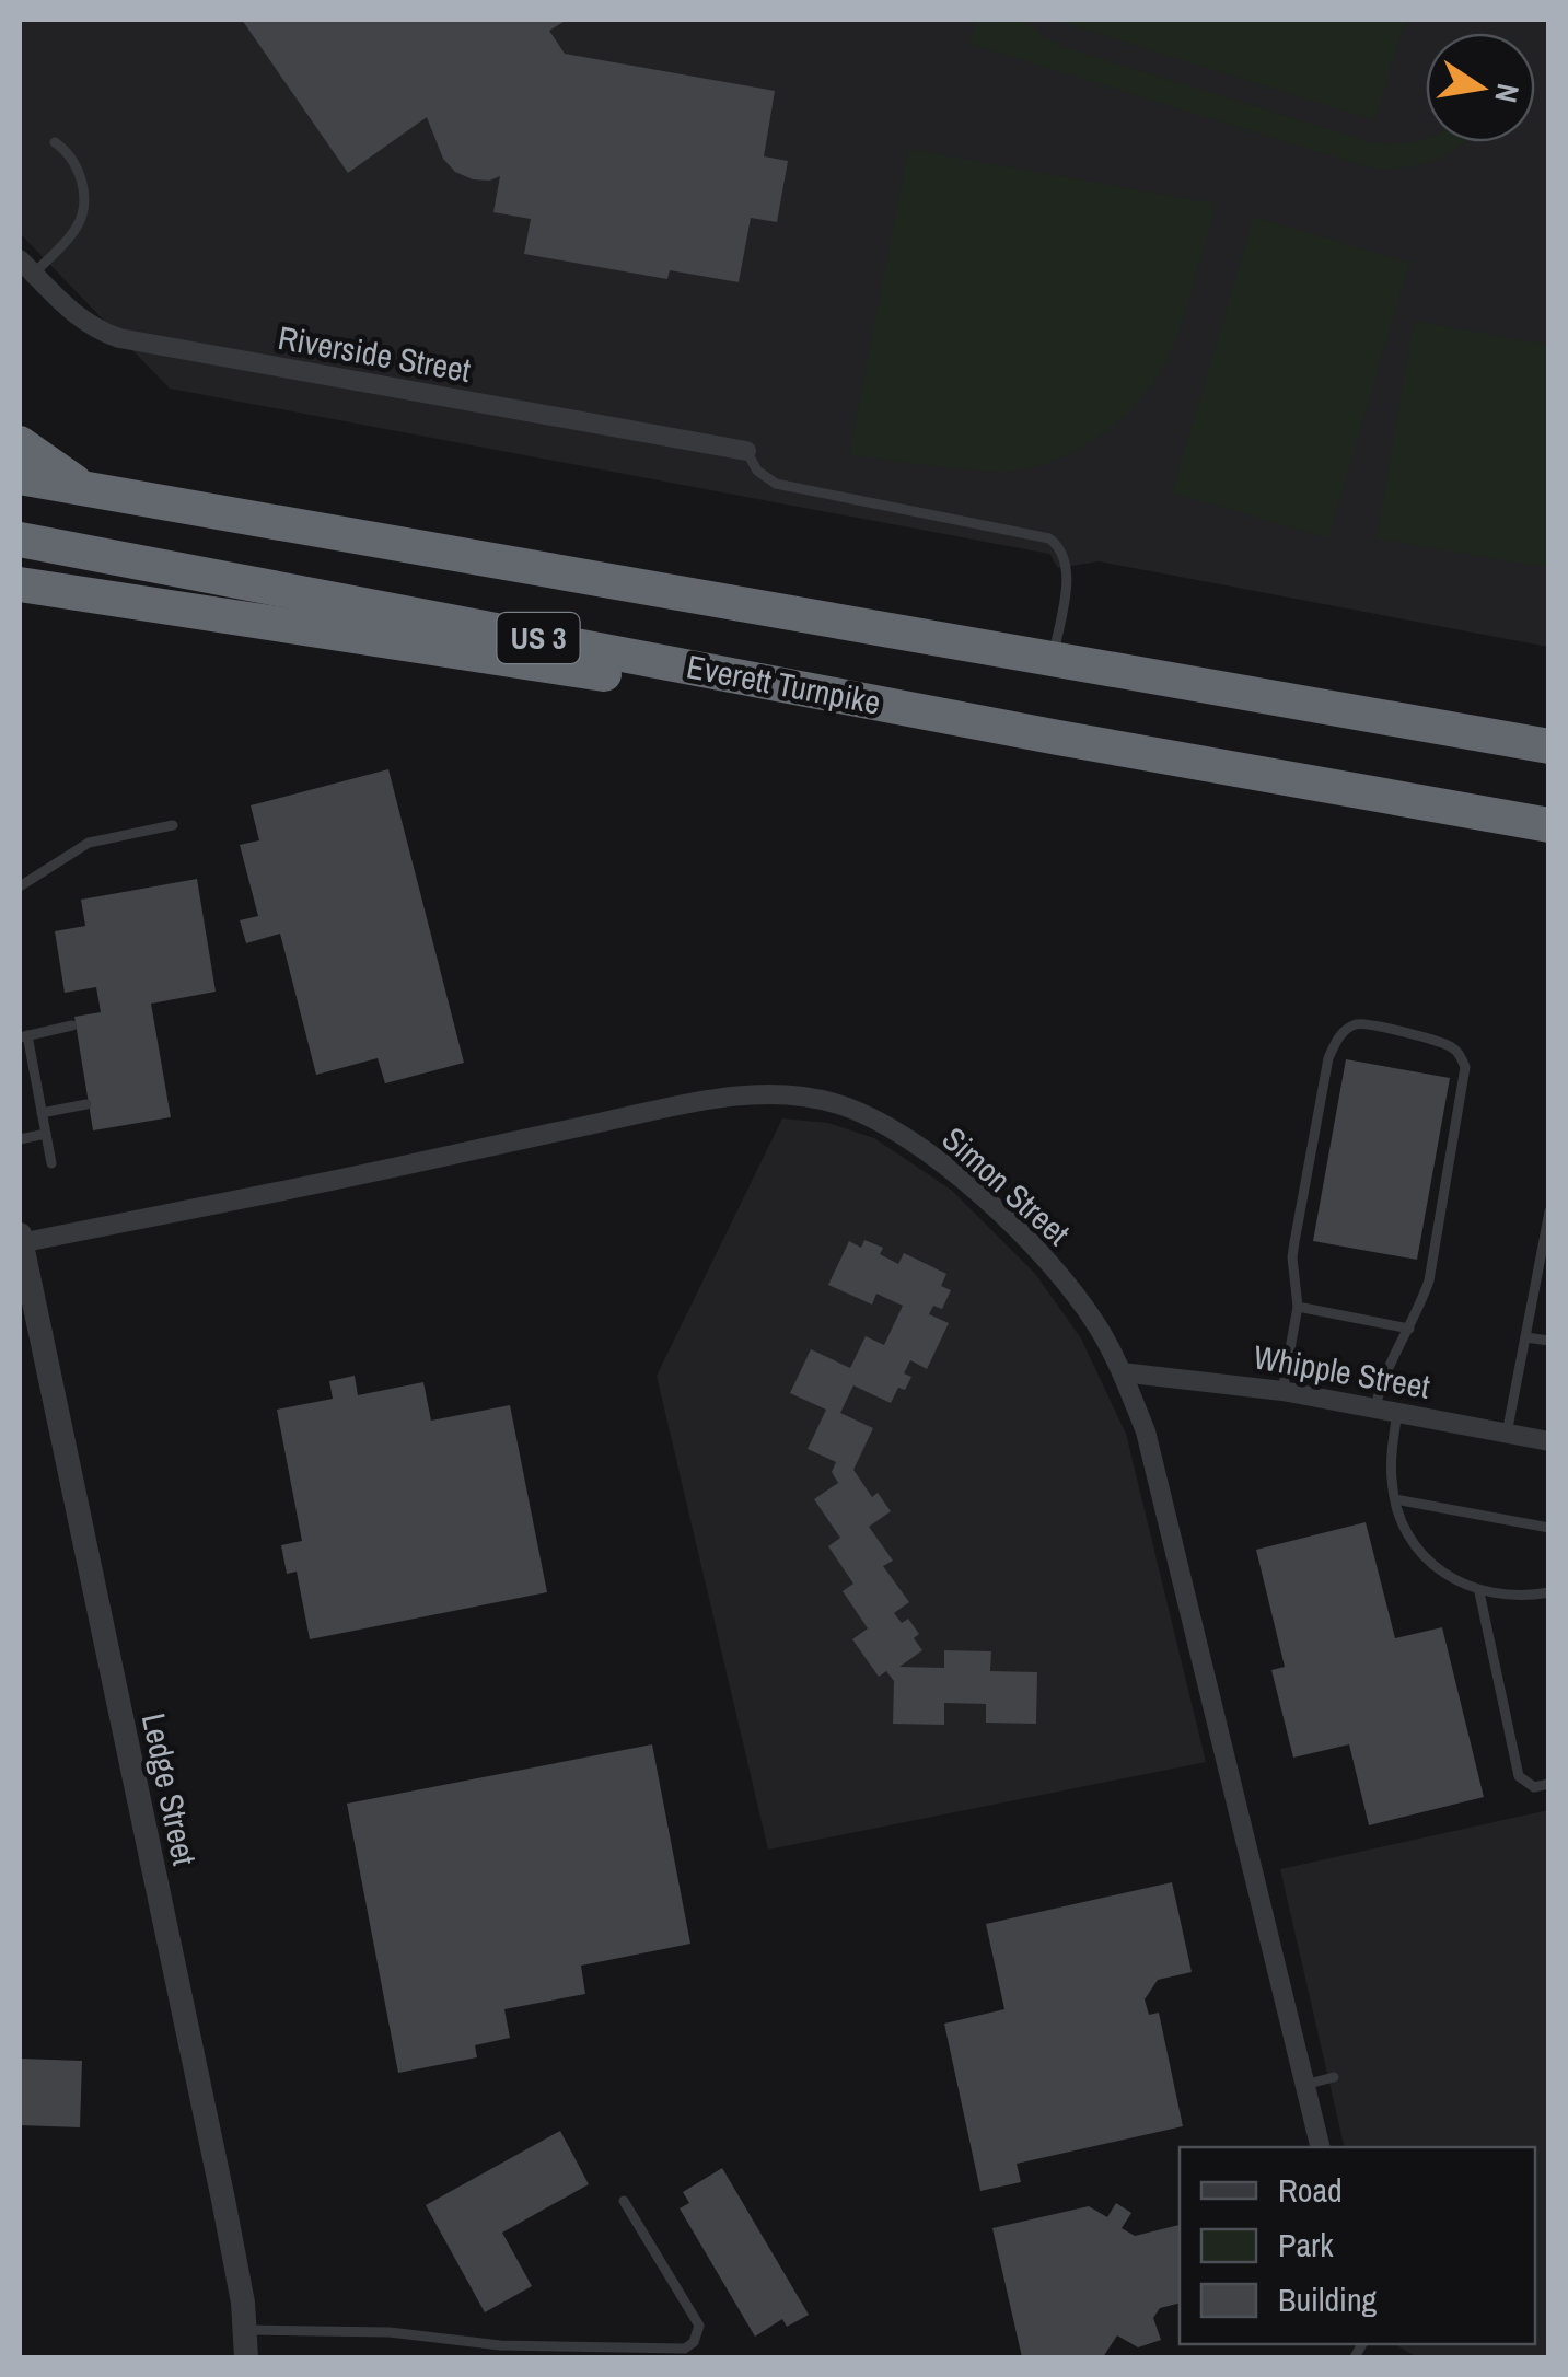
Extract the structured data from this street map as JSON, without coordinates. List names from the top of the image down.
{
  "streets": {
    "highway": ["US 3", "Everett Turnpike"],
    "street": [
      "Riverside Street",
      "Simon Street",
      "Whipple Street",
      "Ledge Street"
    ]
  },
  "crossings": [
    ["Simon Street", "Whipple Street"],
    ["Simon Street", "Ledge Street"]
  ],
  "legend": ["Road", "Park", "Building"],
  "north": "right"
}
